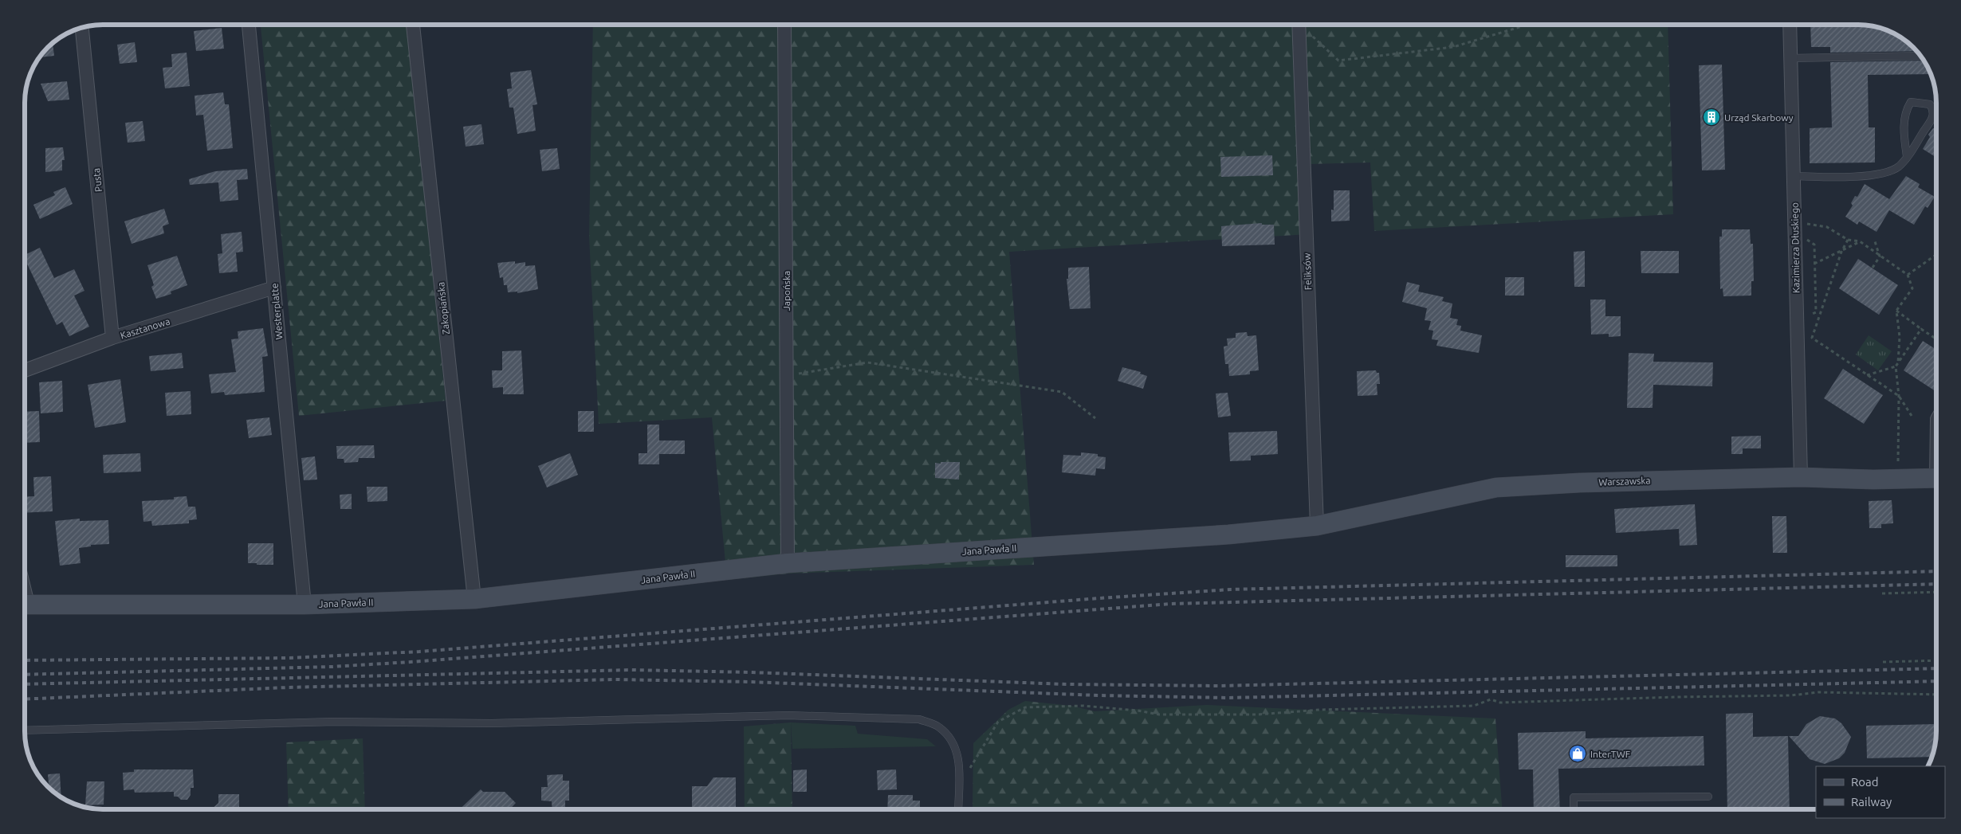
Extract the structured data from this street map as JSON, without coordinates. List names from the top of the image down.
{
  "streets": {
    "main road": ["Warszawska", "Jana Pawła II"],
    "street": [
      "Pusta",
      "Kazimierza Dłuskiego",
      "Feliksów",
      "Japońska",
      "Zakopiańska",
      "Westerplatte",
      "Kasztanowa"
    ]
  },
  "crossings": [
    ["Pusta", "Kasztanowa"],
    ["Kazimierza Dłuskiego", "Warszawska"],
    ["Feliksów", "Warszawska"],
    ["Feliksów", "Jana Pawła II"],
    ["Japońska", "Jana Pawła II"],
    ["Zakopiańska", "Jana Pawła II"],
    ["Westerplatte", "Kasztanowa"],
    ["Westerplatte", "Jana Pawła II"],
    ["Warszawska", "Jana Pawła II"]
  ],
  "places": {
    "building": ["Urząd Skarbowy"],
    "shop": ["InterTWF"]
  },
  "legend": ["Road", "Railway"]
}
